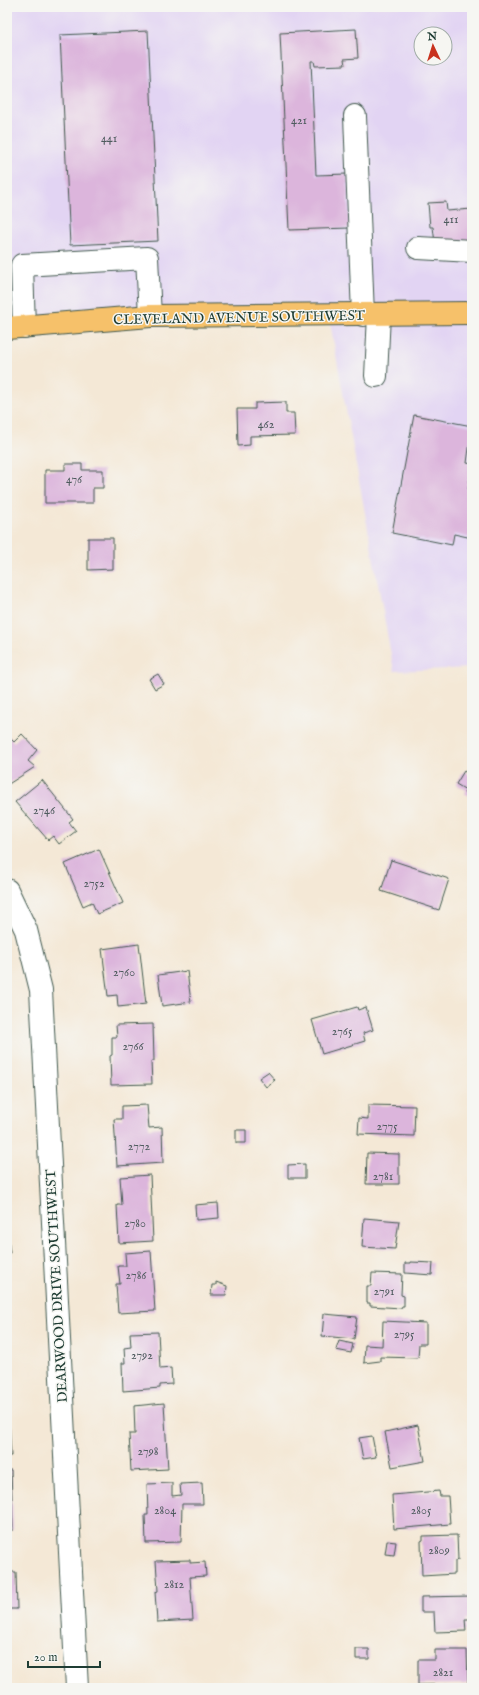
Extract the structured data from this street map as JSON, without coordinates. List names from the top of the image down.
{
  "streets": {
    "main road": ["CLEVELAND AVENUE SOUTHWEST"],
    "street": ["DEARWOOD DRIVE SOUTHWEST"]
  },
  "house_numbers": [
    "421",
    "441",
    "411",
    "462",
    "476",
    "2746",
    "2752",
    "2760",
    "2765",
    "2766",
    "2775",
    "2772",
    "2781",
    "2780",
    "2786",
    "2791",
    "2795",
    "2792",
    "2798",
    "2804",
    "2805",
    "2809",
    "2812",
    "2821"
  ],
  "scale_bar": "20 m",
  "north": "top"
}
